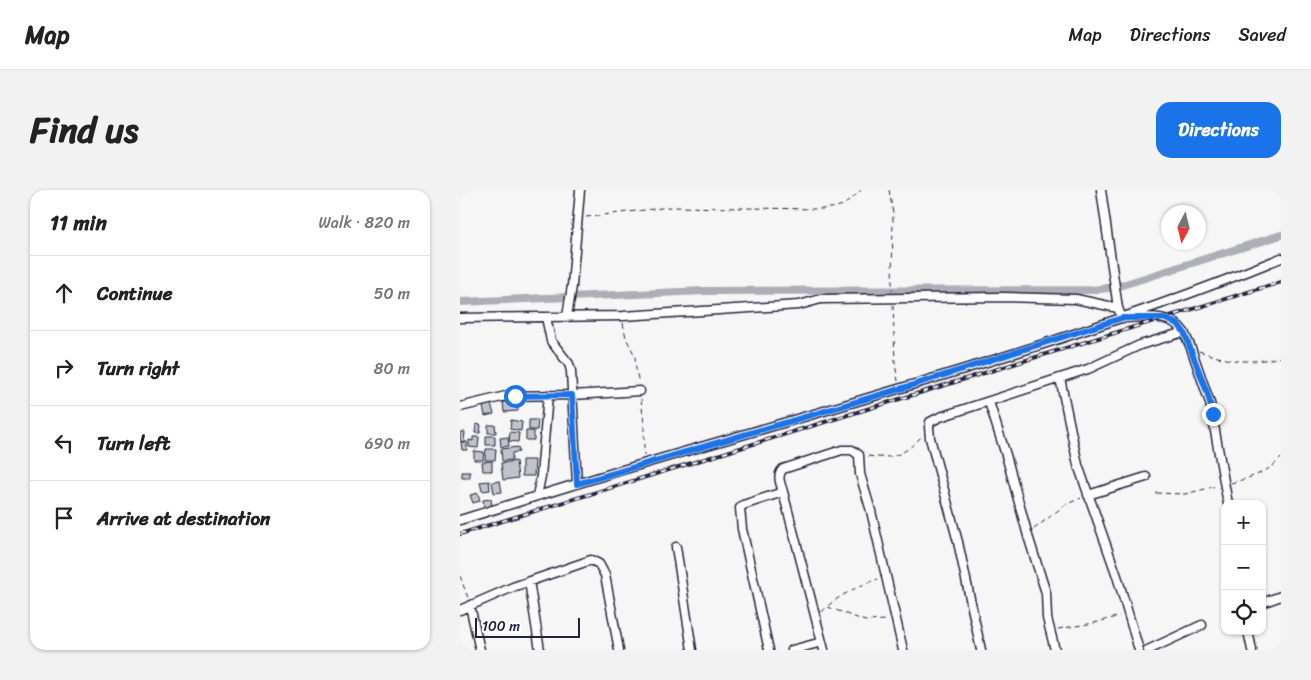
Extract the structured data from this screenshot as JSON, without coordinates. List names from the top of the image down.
{
  "scale_bar": "100 m",
  "north": "bottom",
  "page": {
    "header": "Map",
    "nav": ["Map", "Directions", "Saved"],
    "title": "Find us",
    "buttons": "Directions",
    "heading": ["11 min", "Walk · 820 m"],
    "list": [
      ["Continue", "50 m"],
      ["Turn right", "80 m"],
      ["Turn left", "690 m"],
      "Arrive at destination"
    ],
    "map_buttons": ["+", "−"],
    "scale": "100 m"
  }
}
